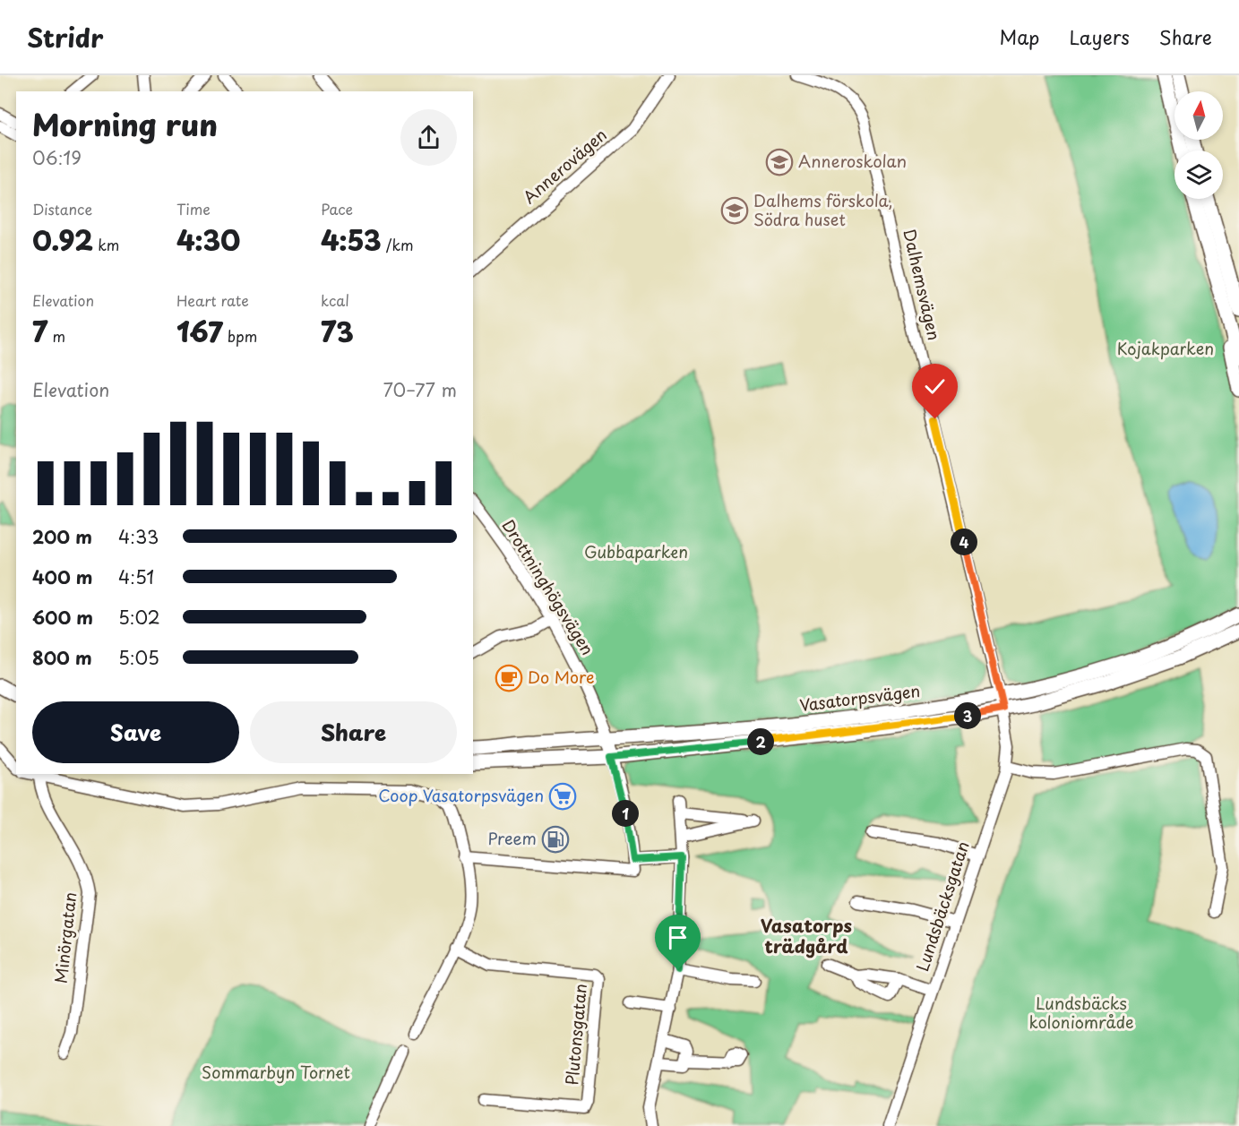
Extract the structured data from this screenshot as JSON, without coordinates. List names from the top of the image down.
{
  "streets": {
    "main road": ["Vasatorpsvägen"],
    "street": [
      "Annerovägen",
      "Dalhemsvägen",
      "Drottninghögsvägen",
      "Lundsbäcksgatan",
      "Minörgatan",
      "Plutonsgatan"
    ]
  },
  "crossings": [
    ["Dalhemsvägen", "Vasatorpsvägen"],
    ["Dalhemsvägen", "Lundsbäcksgatan"],
    ["Drottninghögsvägen", "Vasatorpsvägen"],
    ["Vasatorpsvägen", "Lundsbäcksgatan"]
  ],
  "districts": ["Vasatorps trädgård"],
  "parks": [
    "Kojakparken",
    "Gubbaparken",
    "Lundsbäcks koloniområde",
    "Sommarbyn Tornet"
  ],
  "places": {
    "school or university": ["Anneroskolan", "Dalhems förskola, Södra huset"],
    "cafe": ["Do More"],
    "supermarket": ["Coop Vasatorpsvägen"],
    "fuel station": ["Preem"]
  },
  "north": "top",
  "page": {
    "header": "Stridr",
    "nav": ["Map", "Layers", "Share"],
    "heading": ["Morning run", "06:19"],
    "stats": [
      ["Distance", "0.92 km"],
      ["Time", "4:30"],
      ["Pace", "4:53 /km"],
      ["Elevation", "7 m"],
      ["Heart rate", "167 bpm"],
      ["kcal", "73"]
    ],
    "chart": ["Elevation", "70–77 m"],
    "list": [
      {
        "name": "200 m",
        "note": "4:33"
      },
      {
        "name": "400 m",
        "note": "4:51"
      },
      {
        "name": "600 m",
        "note": "5:02"
      },
      {
        "name": "800 m",
        "note": "5:05"
      }
    ],
    "pins": [
      "4",
      "3",
      "2",
      "1"
    ],
    "buttons": ["Save", "Share"]
  }
}
